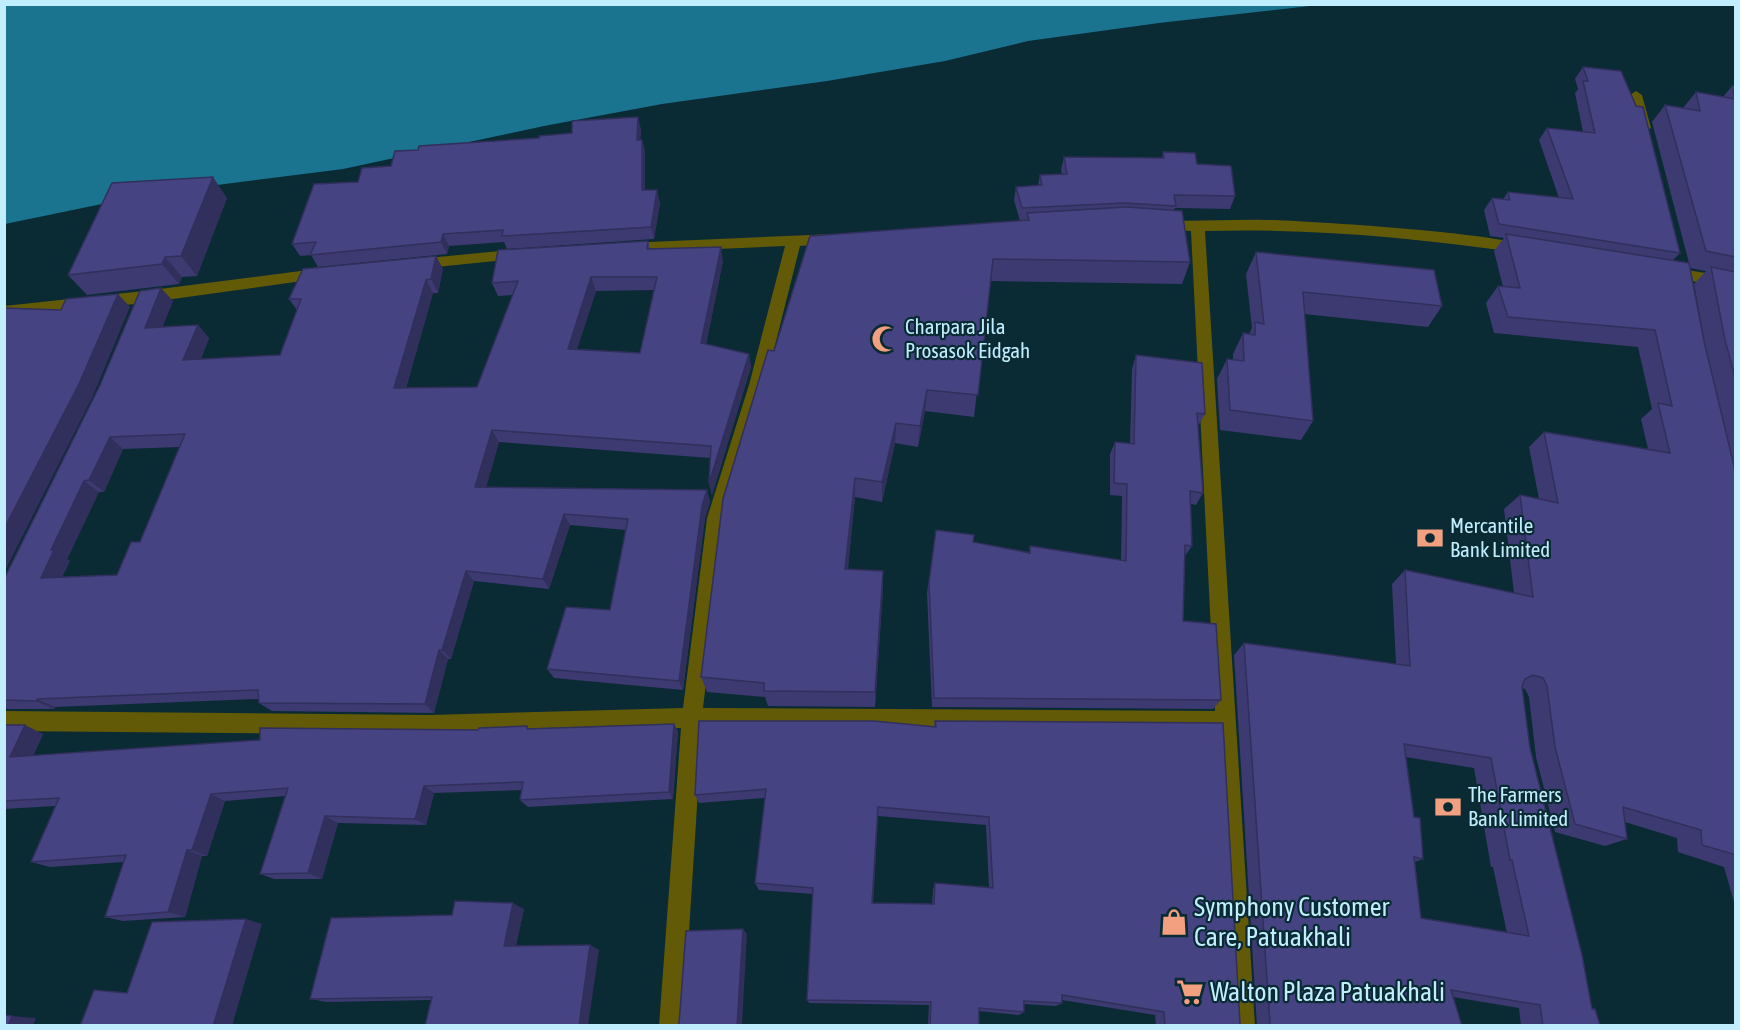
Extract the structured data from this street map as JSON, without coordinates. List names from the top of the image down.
{
  "places": {
    "mosque": ["Charpara Jila Prosasok Eidgah"],
    "bank": ["Mercantile Bank Limited", "The Farmers Bank Limited"],
    "shop": ["Symphony Customer Care, Patuakhali"],
    "supermarket": ["Walton Plaza Patuakhali"]
  }
}
